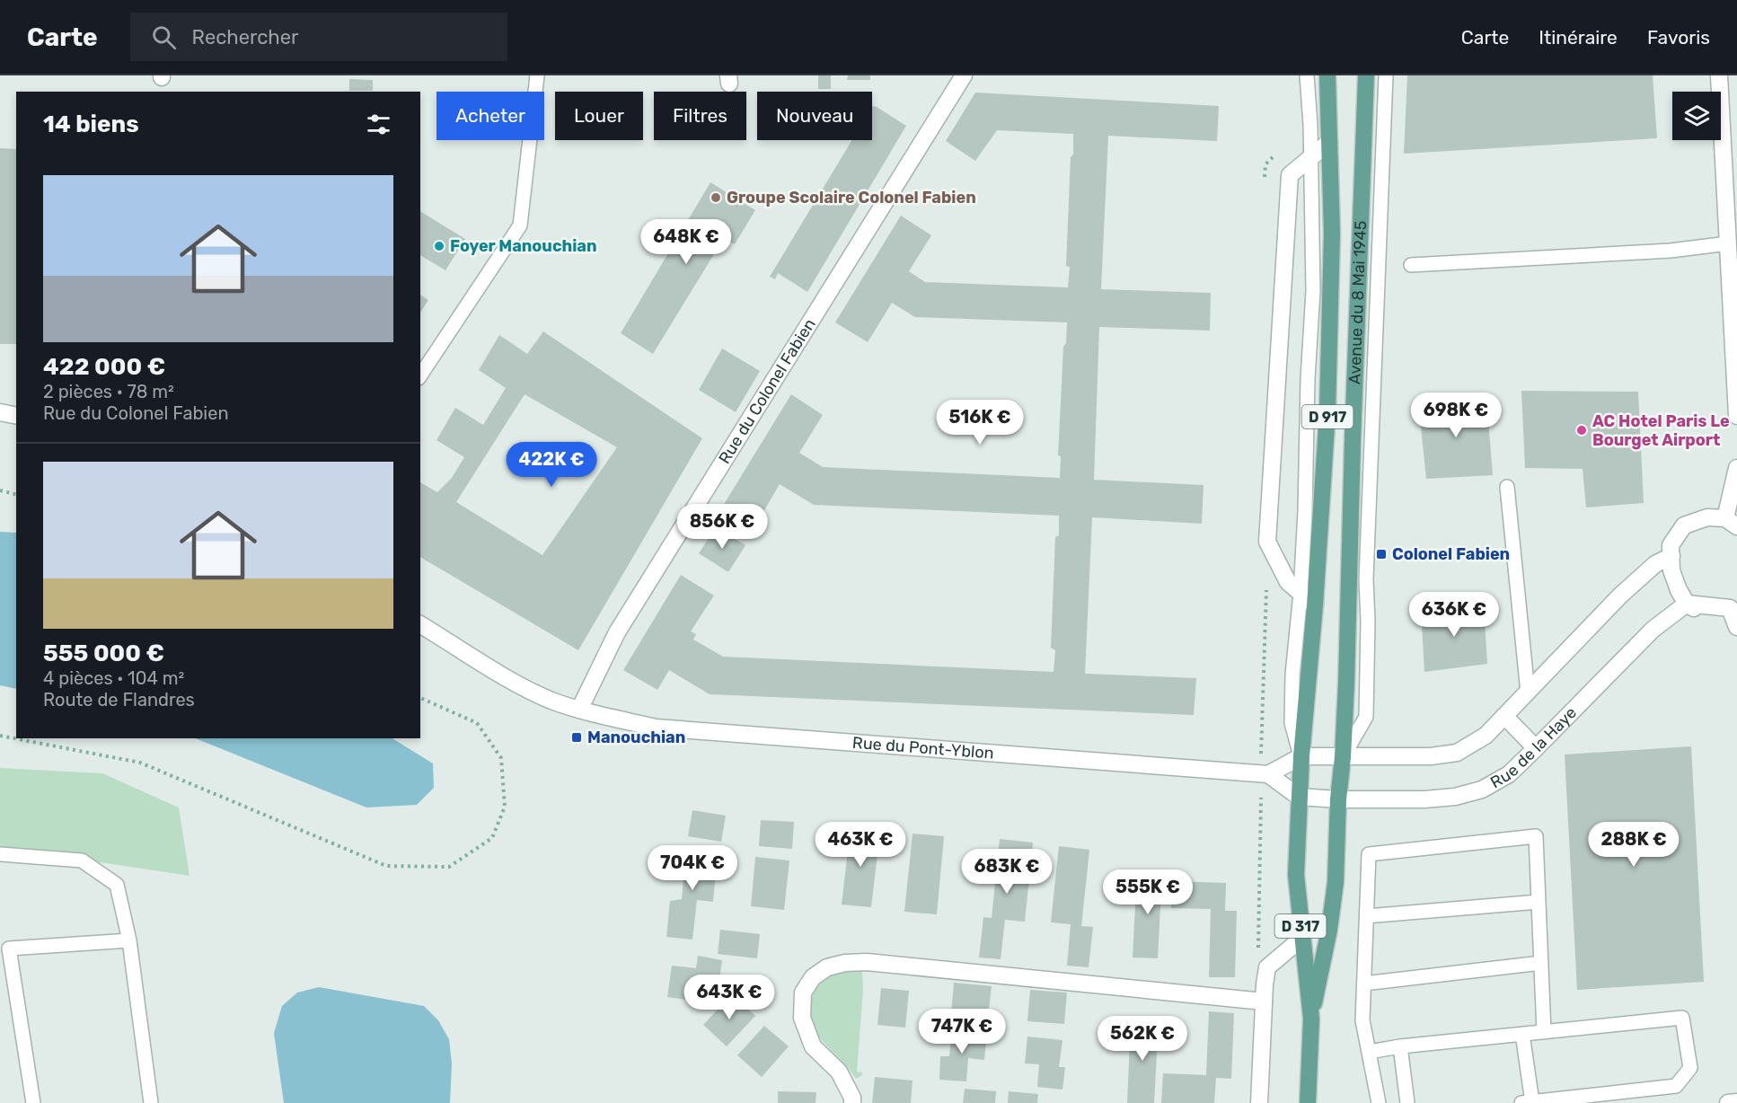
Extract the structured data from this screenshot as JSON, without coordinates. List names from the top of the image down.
{
  "streets": {
    "main road": ["Avenue du 8 Mai 1945", "D 917", "D 317"],
    "street": ["Rue du Colonel Fabien", "Rue de la Haye", "Rue du Pont-Yblon"]
  },
  "crossings": [
    ["Avenue du 8 Mai 1945", "D 317"],
    ["Rue du Colonel Fabien", "Rue du Pont-Yblon"],
    ["Rue de la Haye", "D 317"]
  ],
  "places": {
    "other": ["Groupe Scolaire Colonel Fabien", "Foyer Manouchian", "AC Hotel Paris Le Bourget Airport"],
    "transit": ["Colonel Fabien", "Manouchian"]
  },
  "page": {
    "header": "Carte",
    "search": "Rechercher",
    "nav": ["Carte", "Itinéraire", "Favoris"],
    "chip": [
      "Acheter",
      "Louer",
      "Filtres",
      "Nouveau"
    ],
    "heading": "14 biens",
    "list": [
      {
        "name": "422 000 €",
        "note": "2 pièces · 78 m² · Rue du Colonel Fabien"
      },
      {
        "name": "555 000 €",
        "note": "4 pièces · 104 m² · Route de Flandres"
      }
    ],
    "price": [
      "648K €",
      "698K €",
      "516K €",
      "422K €",
      "856K €",
      "636K €",
      "463K €",
      "288K €",
      "704K €",
      "683K €",
      "555K €",
      "643K €",
      "747K €",
      "562K €"
    ]
  }
}
